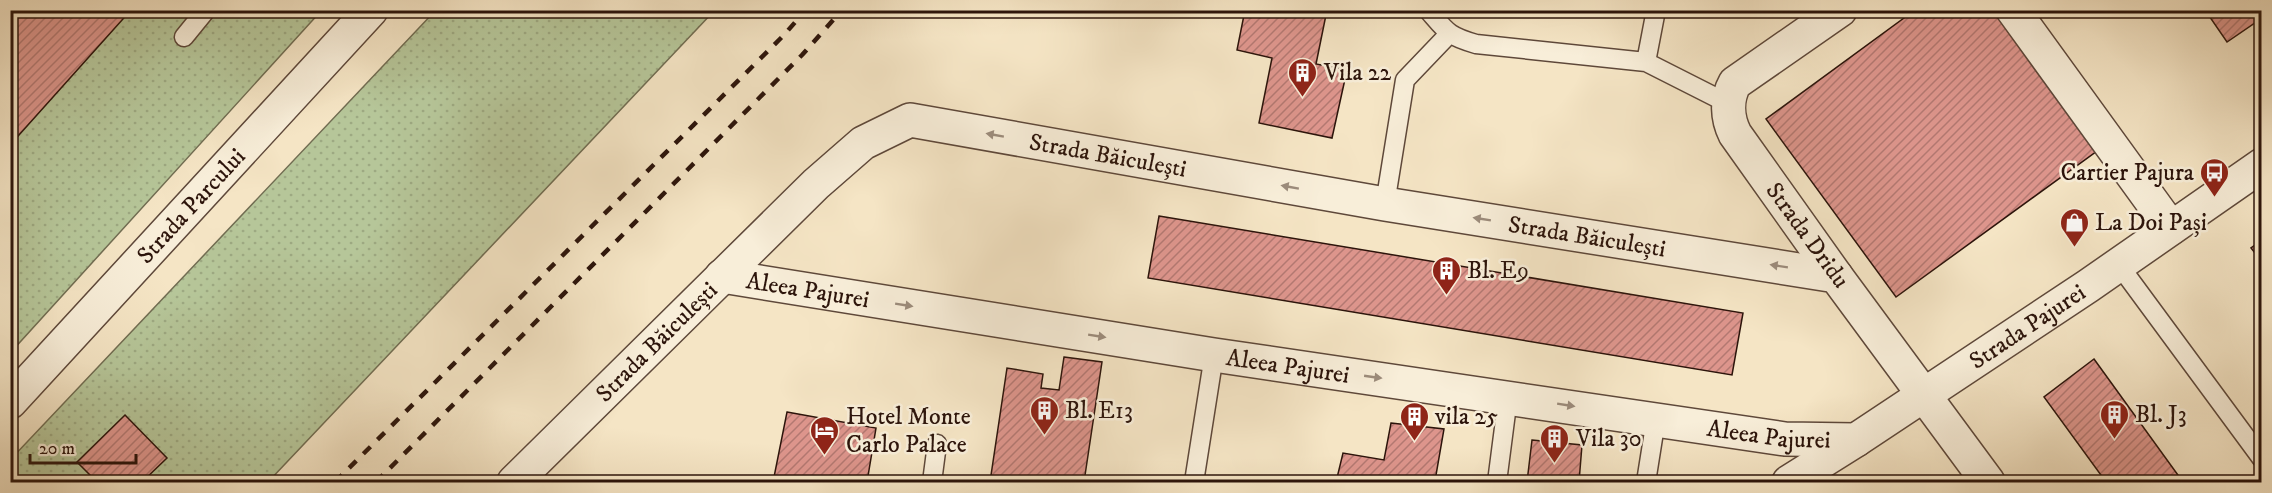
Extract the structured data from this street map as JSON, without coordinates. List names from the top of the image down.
{
  "streets": {
    "street": [
      "Strada Băiculești",
      "Strada Parcului",
      "Strada Dridu",
      "Aleea Pajurei",
      "Strada Pajurei"
    ]
  },
  "crossings": [
    ["Strada Băiculești", "Strada Dridu"],
    ["Strada Băiculești", "Aleea Pajurei"],
    ["Strada Dridu", "Strada Pajurei"],
    ["Aleea Pajurei", "Strada Pajurei"]
  ],
  "one_way": ["Strada Băiculești", "Aleea Pajurei"],
  "places": {
    "building": [
      "Vila 22",
      "Bl. E9",
      "Bl. E13",
      "Bl. J3",
      "vila 25",
      "Vila 30"
    ],
    "bus stop": ["Cartier Pajura"],
    "shop": ["La Doi Pași"],
    "hotel": ["Hotel Monte Carlo Palace"]
  },
  "scale_bar": "20 m"
}
